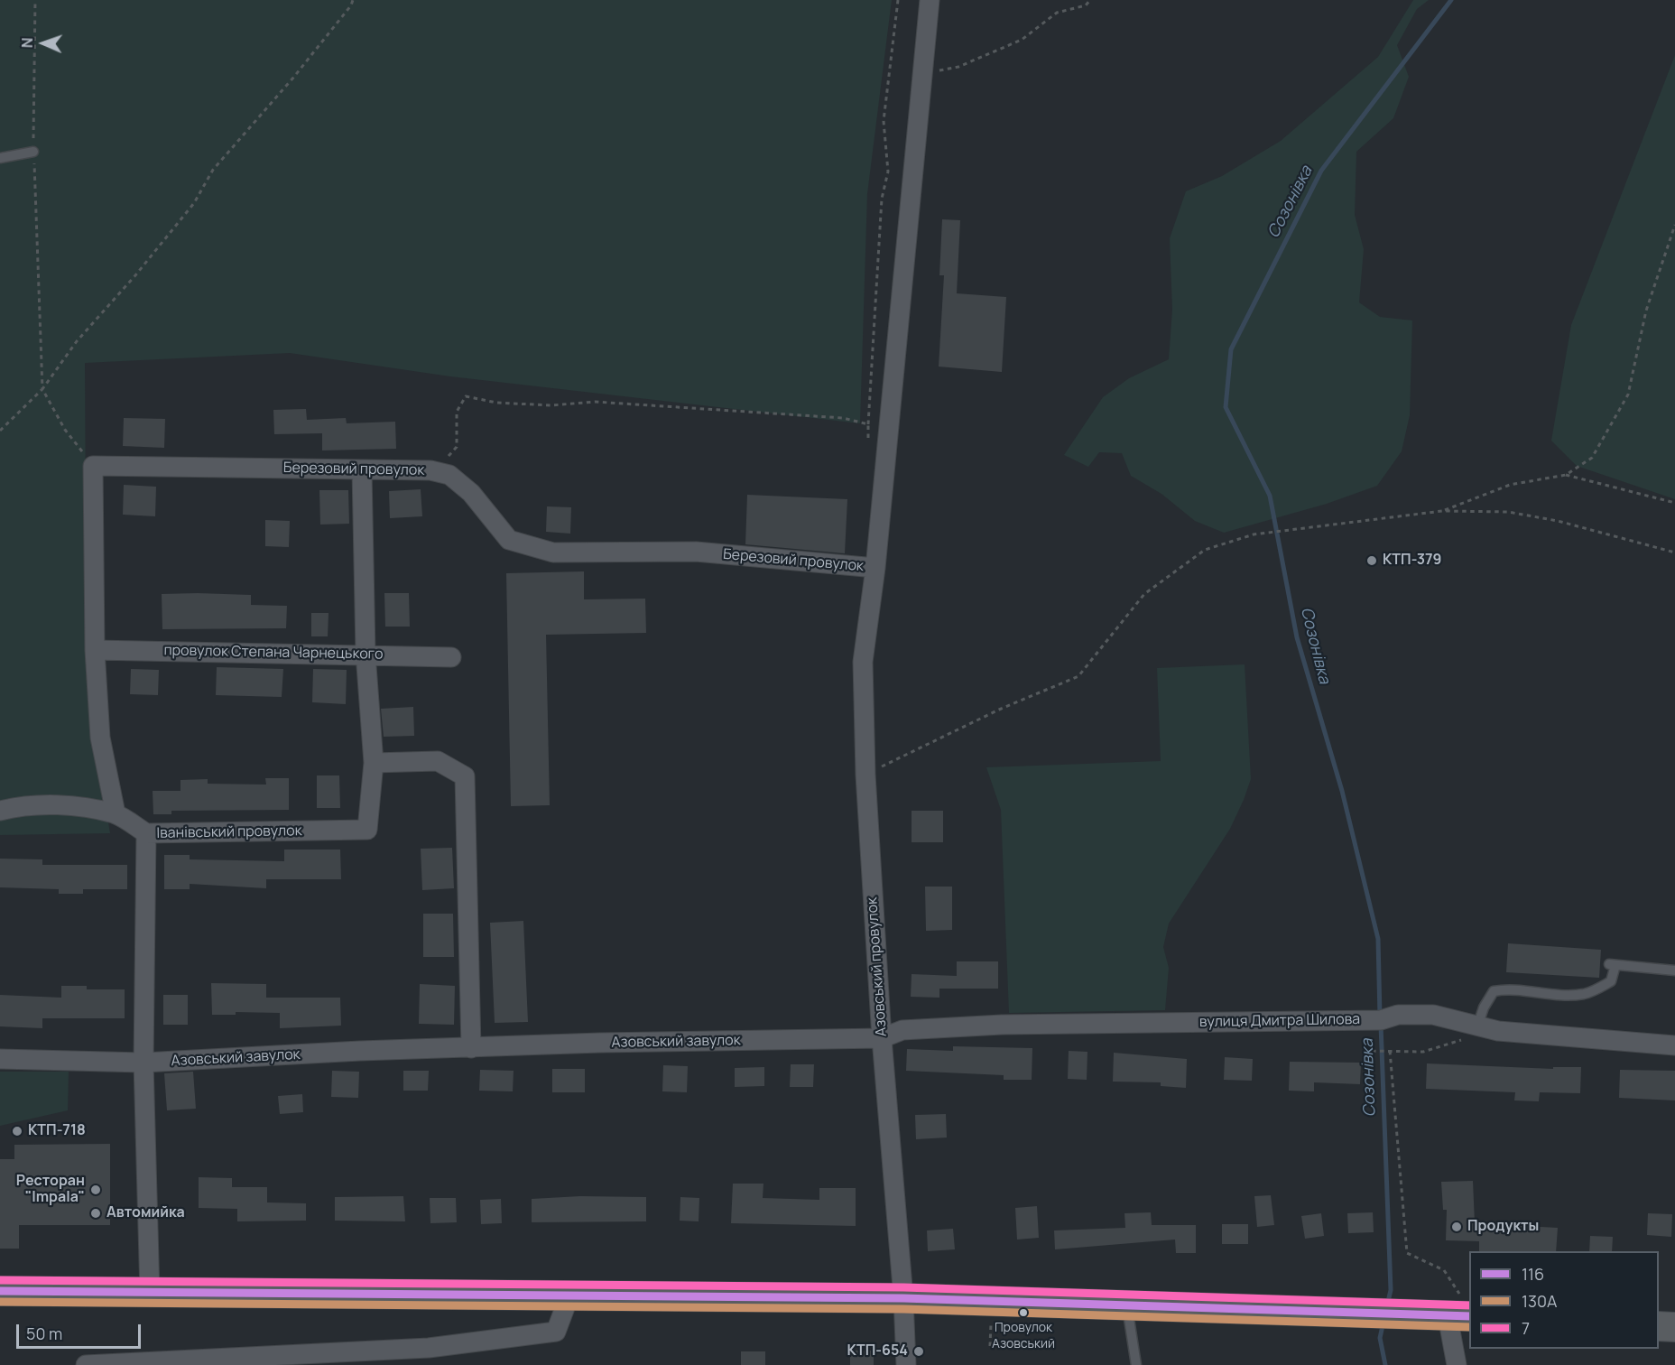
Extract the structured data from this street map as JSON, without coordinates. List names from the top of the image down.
{
  "streets": {
    "street": [
      "Березовий провулок",
      "провулок Степана Чарнецького",
      "Іванівський провулок",
      "Азовський провулок",
      "вулиця Дмитра Шилова",
      "Азовський завулок"
    ]
  },
  "crossings": [
    ["Березовий провулок", "Азовський провулок"],
    ["Азовський провулок", "вулиця Дмитра Шилова"],
    ["Азовський провулок", "Азовський завулок"],
    ["вулиця Дмитра Шилова", "Азовський завулок"]
  ],
  "water": ["Созонівка"],
  "places": [
    "КТП-379",
    "КТП-718",
    "Ресторан \"Impala\"",
    "Автомийка",
    "Продукты",
    "Провулок Азовський",
    "КТП-654"
  ],
  "lines": ["transit line 7", "transit line 116", "transit line 130А"],
  "legend": ["116", "130А", "7"],
  "scale_bar": "50 m",
  "north": "left"
}
